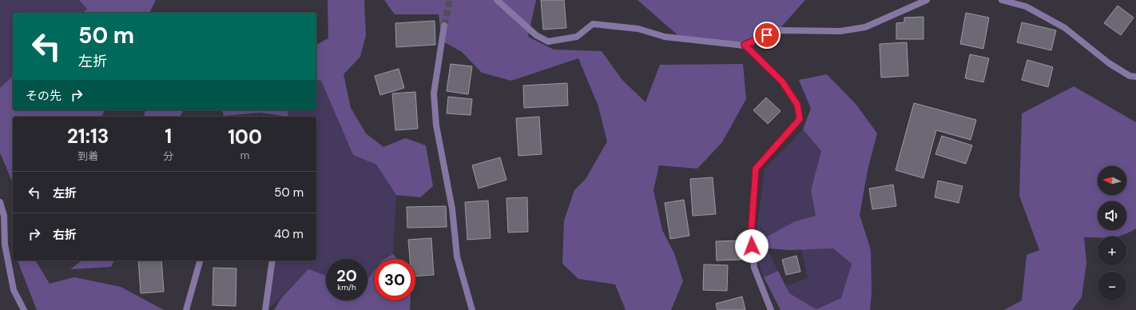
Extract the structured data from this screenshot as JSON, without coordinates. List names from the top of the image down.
{
  "north": "left",
  "page": {
    "turn": ["50 m", "左折"],
    "then": "その先",
    "eta": [
      "21:13",
      "到着",
      "1",
      "分",
      "100",
      "m"
    ],
    "map_buttons": ["+", "−"],
    "list": [
      {
        "name": "左折",
        "value": "50 m"
      },
      {
        "name": "右折",
        "value": "40 m"
      }
    ],
    "speed": "20 km/h",
    "limit": "30"
  }
}
